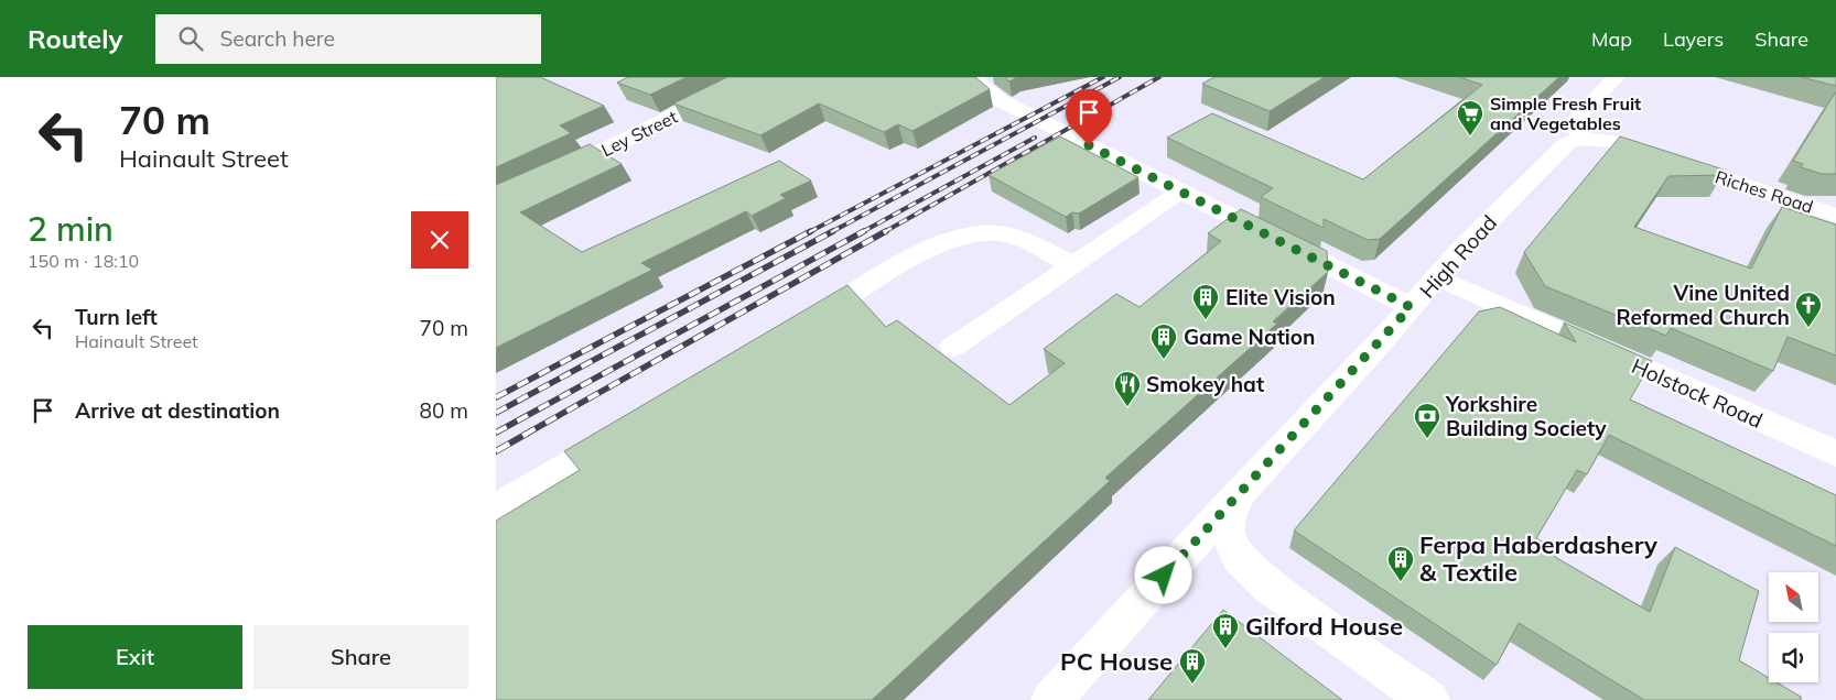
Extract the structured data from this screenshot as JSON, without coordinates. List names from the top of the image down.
{
  "streets": {
    "street": [
      "Ley Street",
      "Riches Road",
      "High Road",
      "Holstock Road"
    ]
  },
  "crossings": [
    ["Riches Road", "High Road"],
    ["High Road", "Holstock Road"]
  ],
  "places": {
    "supermarket": ["Simple Fresh Fruit and Vegetables"],
    "building": [
      "Elite Vision",
      "Game Nation",
      "Ferpa Haberdashery & Textile",
      "Gilford House",
      "PC House"
    ],
    "church": ["Vine United Reformed Church"],
    "restaurant": ["Smokey hat"],
    "bank": ["Yorkshire Building Society"]
  },
  "north": "top left",
  "page": {
    "header": "Routely",
    "search": "Search here",
    "nav": ["Map", "Layers", "Share"],
    "turn": ["70 m", "Hainault Street"],
    "heading": ["2 min", "150 m · 18:10"],
    "list": [
      {
        "name": "Turn left",
        "note": "Hainault Street",
        "value": "70 m"
      },
      {
        "name": "Arrive at destination",
        "value": "80 m"
      }
    ],
    "buttons": ["Exit", "Share"]
  }
}
